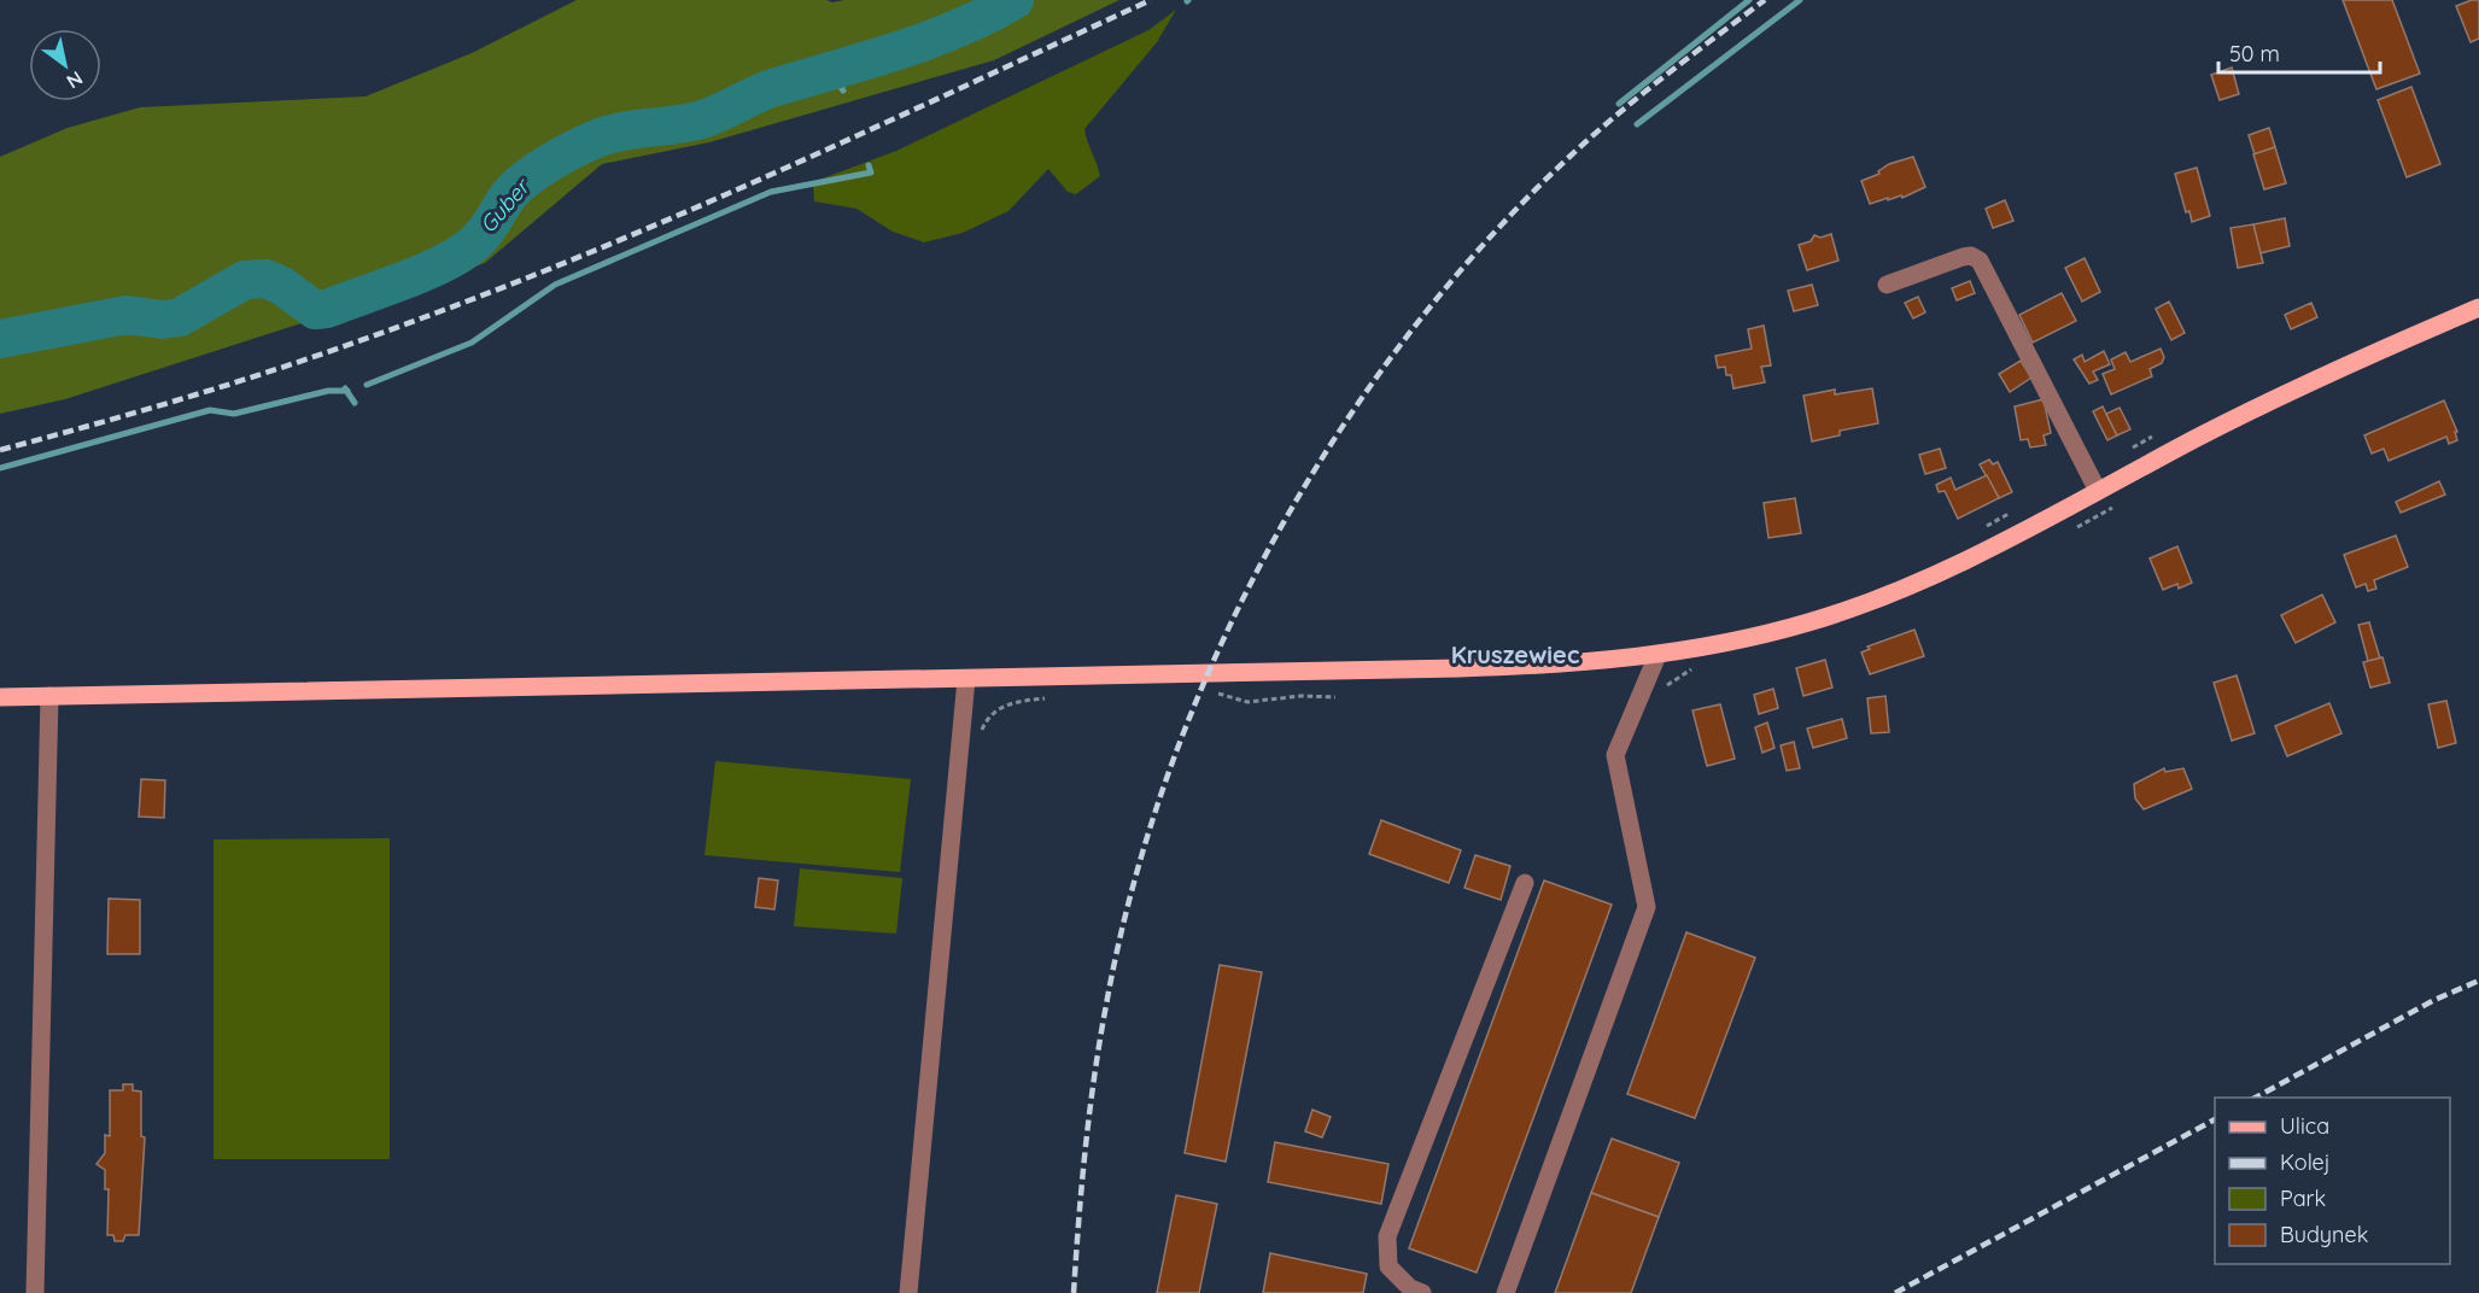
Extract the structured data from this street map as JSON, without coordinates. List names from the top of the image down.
{
  "districts": ["Kruszewiec"],
  "water": ["Guber"],
  "legend": [
    "Ulica",
    "Kolej",
    "Park",
    "Budynek"
  ],
  "scale_bar": "50 m",
  "north": "bottom right"
}
